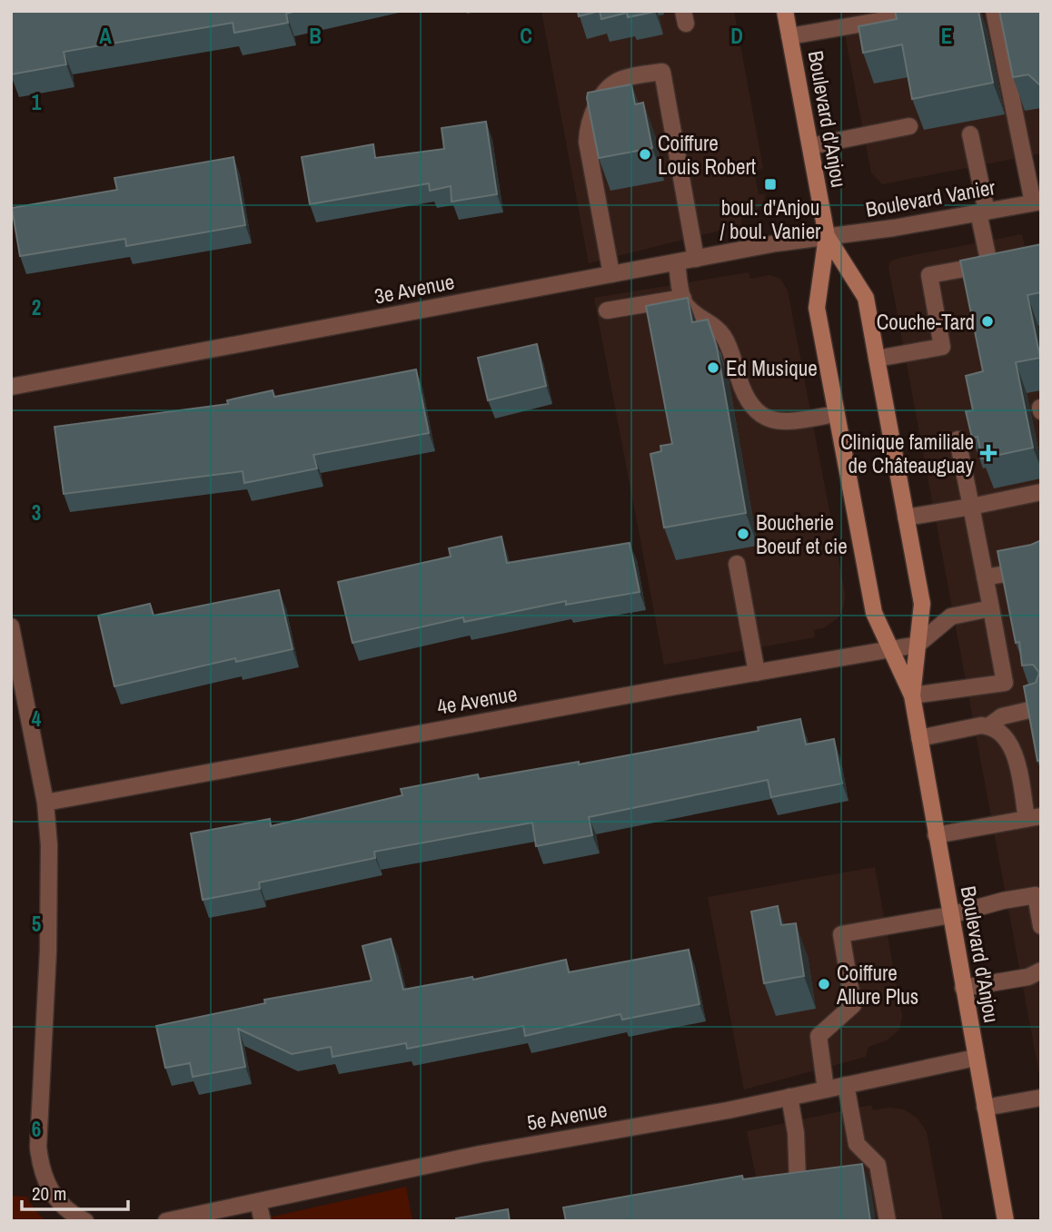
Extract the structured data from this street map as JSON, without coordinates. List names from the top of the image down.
{
  "streets": {
    "street": [
      "Boulevard d'Anjou",
      "Boulevard Vanier",
      "3e Avenue",
      "4e Avenue",
      "5e Avenue"
    ]
  },
  "crossings": [
    ["Boulevard d'Anjou", "Boulevard Vanier"],
    ["Boulevard d'Anjou", "3e Avenue"],
    ["Boulevard d'Anjou", "4e Avenue"],
    ["Boulevard d'Anjou", "5e Avenue"],
    ["Boulevard Vanier", "3e Avenue"]
  ],
  "places": {
    "other": [
      "Coiffure Louis Robert",
      "Couche-Tard",
      "Ed Musique",
      "Boucherie Boeuf et cie",
      "Coiffure Allure Plus"
    ],
    "transit": ["boul. d'Anjou / boul. Vanier"],
    "health": ["Clinique familiale de Châteauguay"]
  },
  "scale_bar": "20 m",
  "grid": {
    "columns": [
      "A",
      "B",
      "C",
      "D",
      "E"
    ],
    "rows": [
      "1",
      "2",
      "3",
      "4",
      "5",
      "6"
    ]
  }
}
